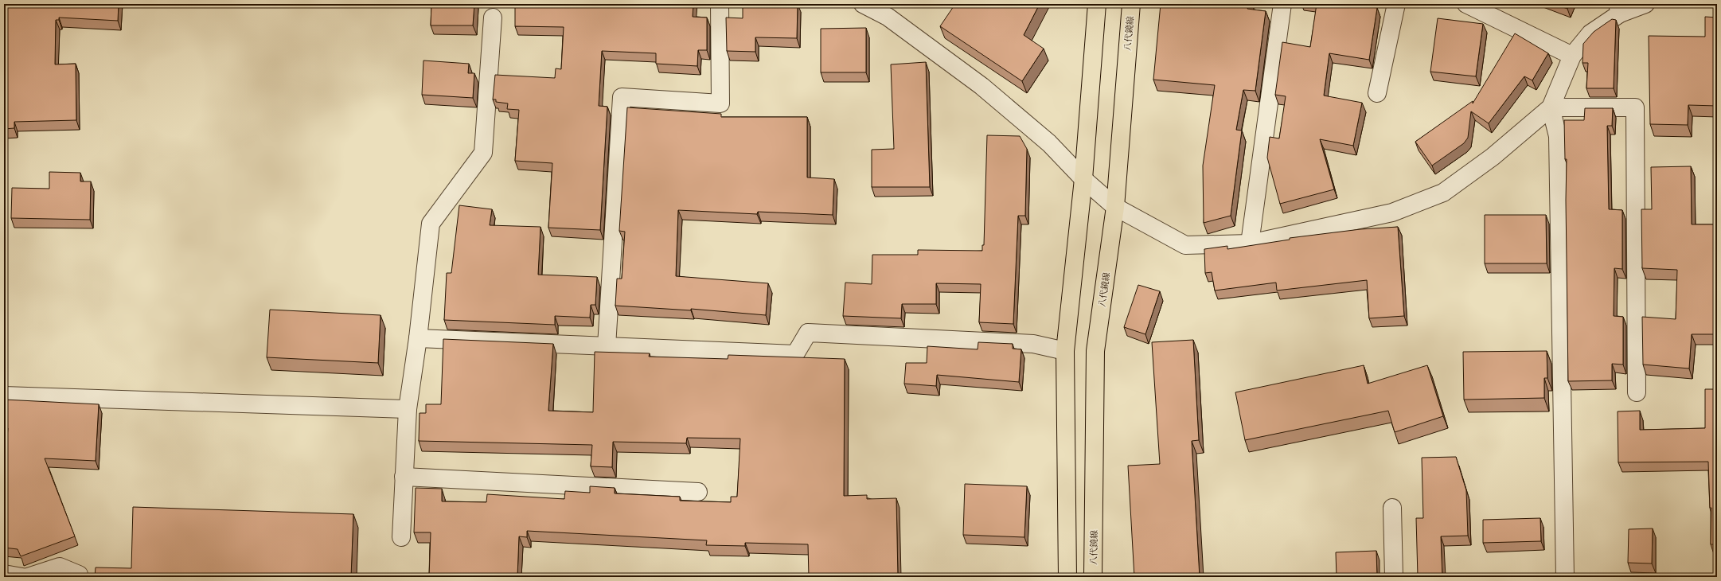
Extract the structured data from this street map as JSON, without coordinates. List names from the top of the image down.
{
  "streets": {
    "main road": ["八代鏡線"]
  }
}
